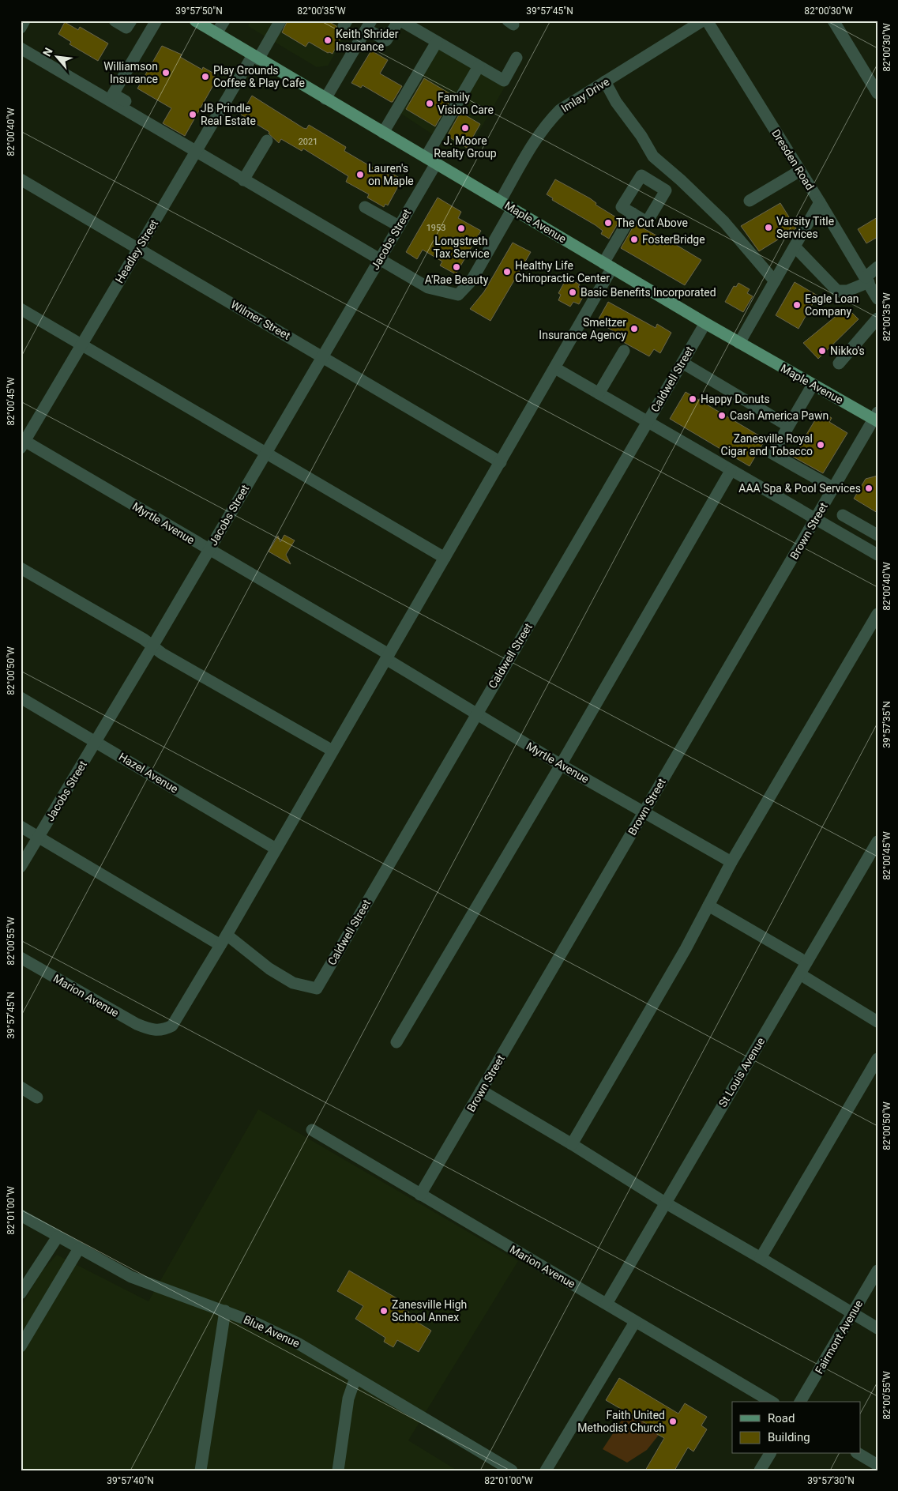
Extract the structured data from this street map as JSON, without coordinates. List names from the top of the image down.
{
  "streets": {
    "main road": ["Maple Avenue"],
    "street": [
      "Imlay Drive",
      "Dresden Road",
      "Jacobs Street",
      "Headley Street",
      "Wilmer Street",
      "Caldwell Street",
      "Myrtle Avenue",
      "Brown Street",
      "Hazel Avenue",
      "Marion Avenue",
      "St Louis Avenue",
      "Blue Avenue",
      "Fairmont Avenue"
    ]
  },
  "crossings": [
    ["Imlay Drive", "Maple Avenue"],
    ["Maple Avenue", "Jacobs Street"],
    ["Maple Avenue", "Headley Street"],
    ["Maple Avenue", "Caldwell Street"],
    ["Maple Avenue", "Brown Street"],
    ["Jacobs Street", "Wilmer Street"],
    ["Jacobs Street", "Myrtle Avenue"],
    ["Jacobs Street", "Hazel Avenue"],
    ["Headley Street", "Wilmer Street"],
    ["Headley Street", "Myrtle Avenue"],
    ["Caldwell Street", "Myrtle Avenue"],
    ["Caldwell Street", "Marion Avenue"],
    ["Myrtle Avenue", "Brown Street"],
    ["Brown Street", "Marion Avenue"],
    ["Marion Avenue", "St Louis Avenue"]
  ],
  "places": [
    "Keith Shrider Insurance",
    "Williamson Insurance",
    "Play Grounds Coffee & Play Cafe",
    "Family Vision Care",
    "JB Prindle Real Estate",
    "J. Moore Realty Group",
    "Lauren's on Maple",
    "The Cut Above",
    "Varsity Title Services",
    "Longstreth Tax Service",
    "FosterBridge",
    "A'Rae Beauty",
    "Healthy Life Chiropractic Center",
    "Basic Benefits Incorporated",
    "Eagle Loan Company",
    "Smeltzer Insurance Agency",
    "Nikko's",
    "Happy Donuts",
    "Cash America Pawn",
    "Zanesville Royal Cigar and Tobacco",
    "AAA Spa & Pool Services",
    "Zanesville High School Annex",
    "Faith United Methodist Church"
  ],
  "house_numbers": ["2021", "1953"],
  "legend": ["Road", "Building"],
  "north": "top left",
  "coordinates": [
    "39°57'50\"N",
    "82°00'35\"W",
    "39°57'45\"N",
    "82°00'30\"W",
    "82°00'40\"W",
    "82°00'45\"W",
    "82°00'50\"W",
    "39°57'35\"N",
    "82°00'55\"W",
    "82°01'00\"W",
    "39°57'40\"N",
    "39°57'30\"N"
  ]
}
